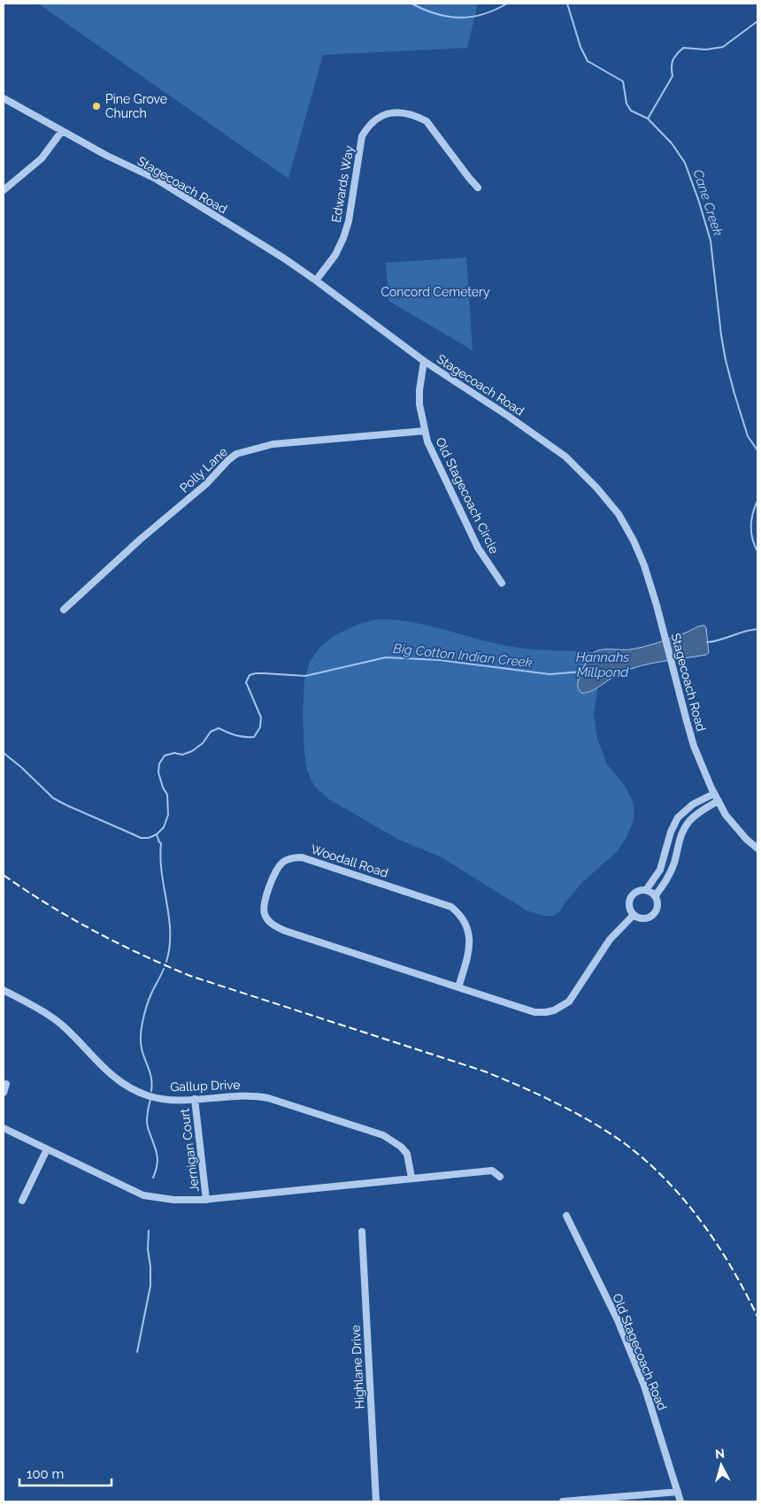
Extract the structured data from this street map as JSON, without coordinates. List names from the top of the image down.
{
  "streets": {
    "street": [
      "Edwards Way",
      "Stagecoach Road",
      "Polly Lane",
      "Old Stagecoach Circle",
      "Woodall Road",
      "Gallup Drive",
      "Jernigan Court",
      "Old Stagecoach Road",
      "Highlane Drive"
    ]
  },
  "crossings": [
    ["Edwards Way", "Stagecoach Road"],
    ["Stagecoach Road", "Old Stagecoach Circle"],
    ["Polly Lane", "Old Stagecoach Circle"],
    ["Gallup Drive", "Jernigan Court"]
  ],
  "water": ["Cane Creek", "Big Cotton Indian Creek", "Hannahs Millpond"],
  "parks": ["Concord Cemetery"],
  "places": ["Pine Grove Church"],
  "scale_bar": "100 m",
  "north": "top"
}
